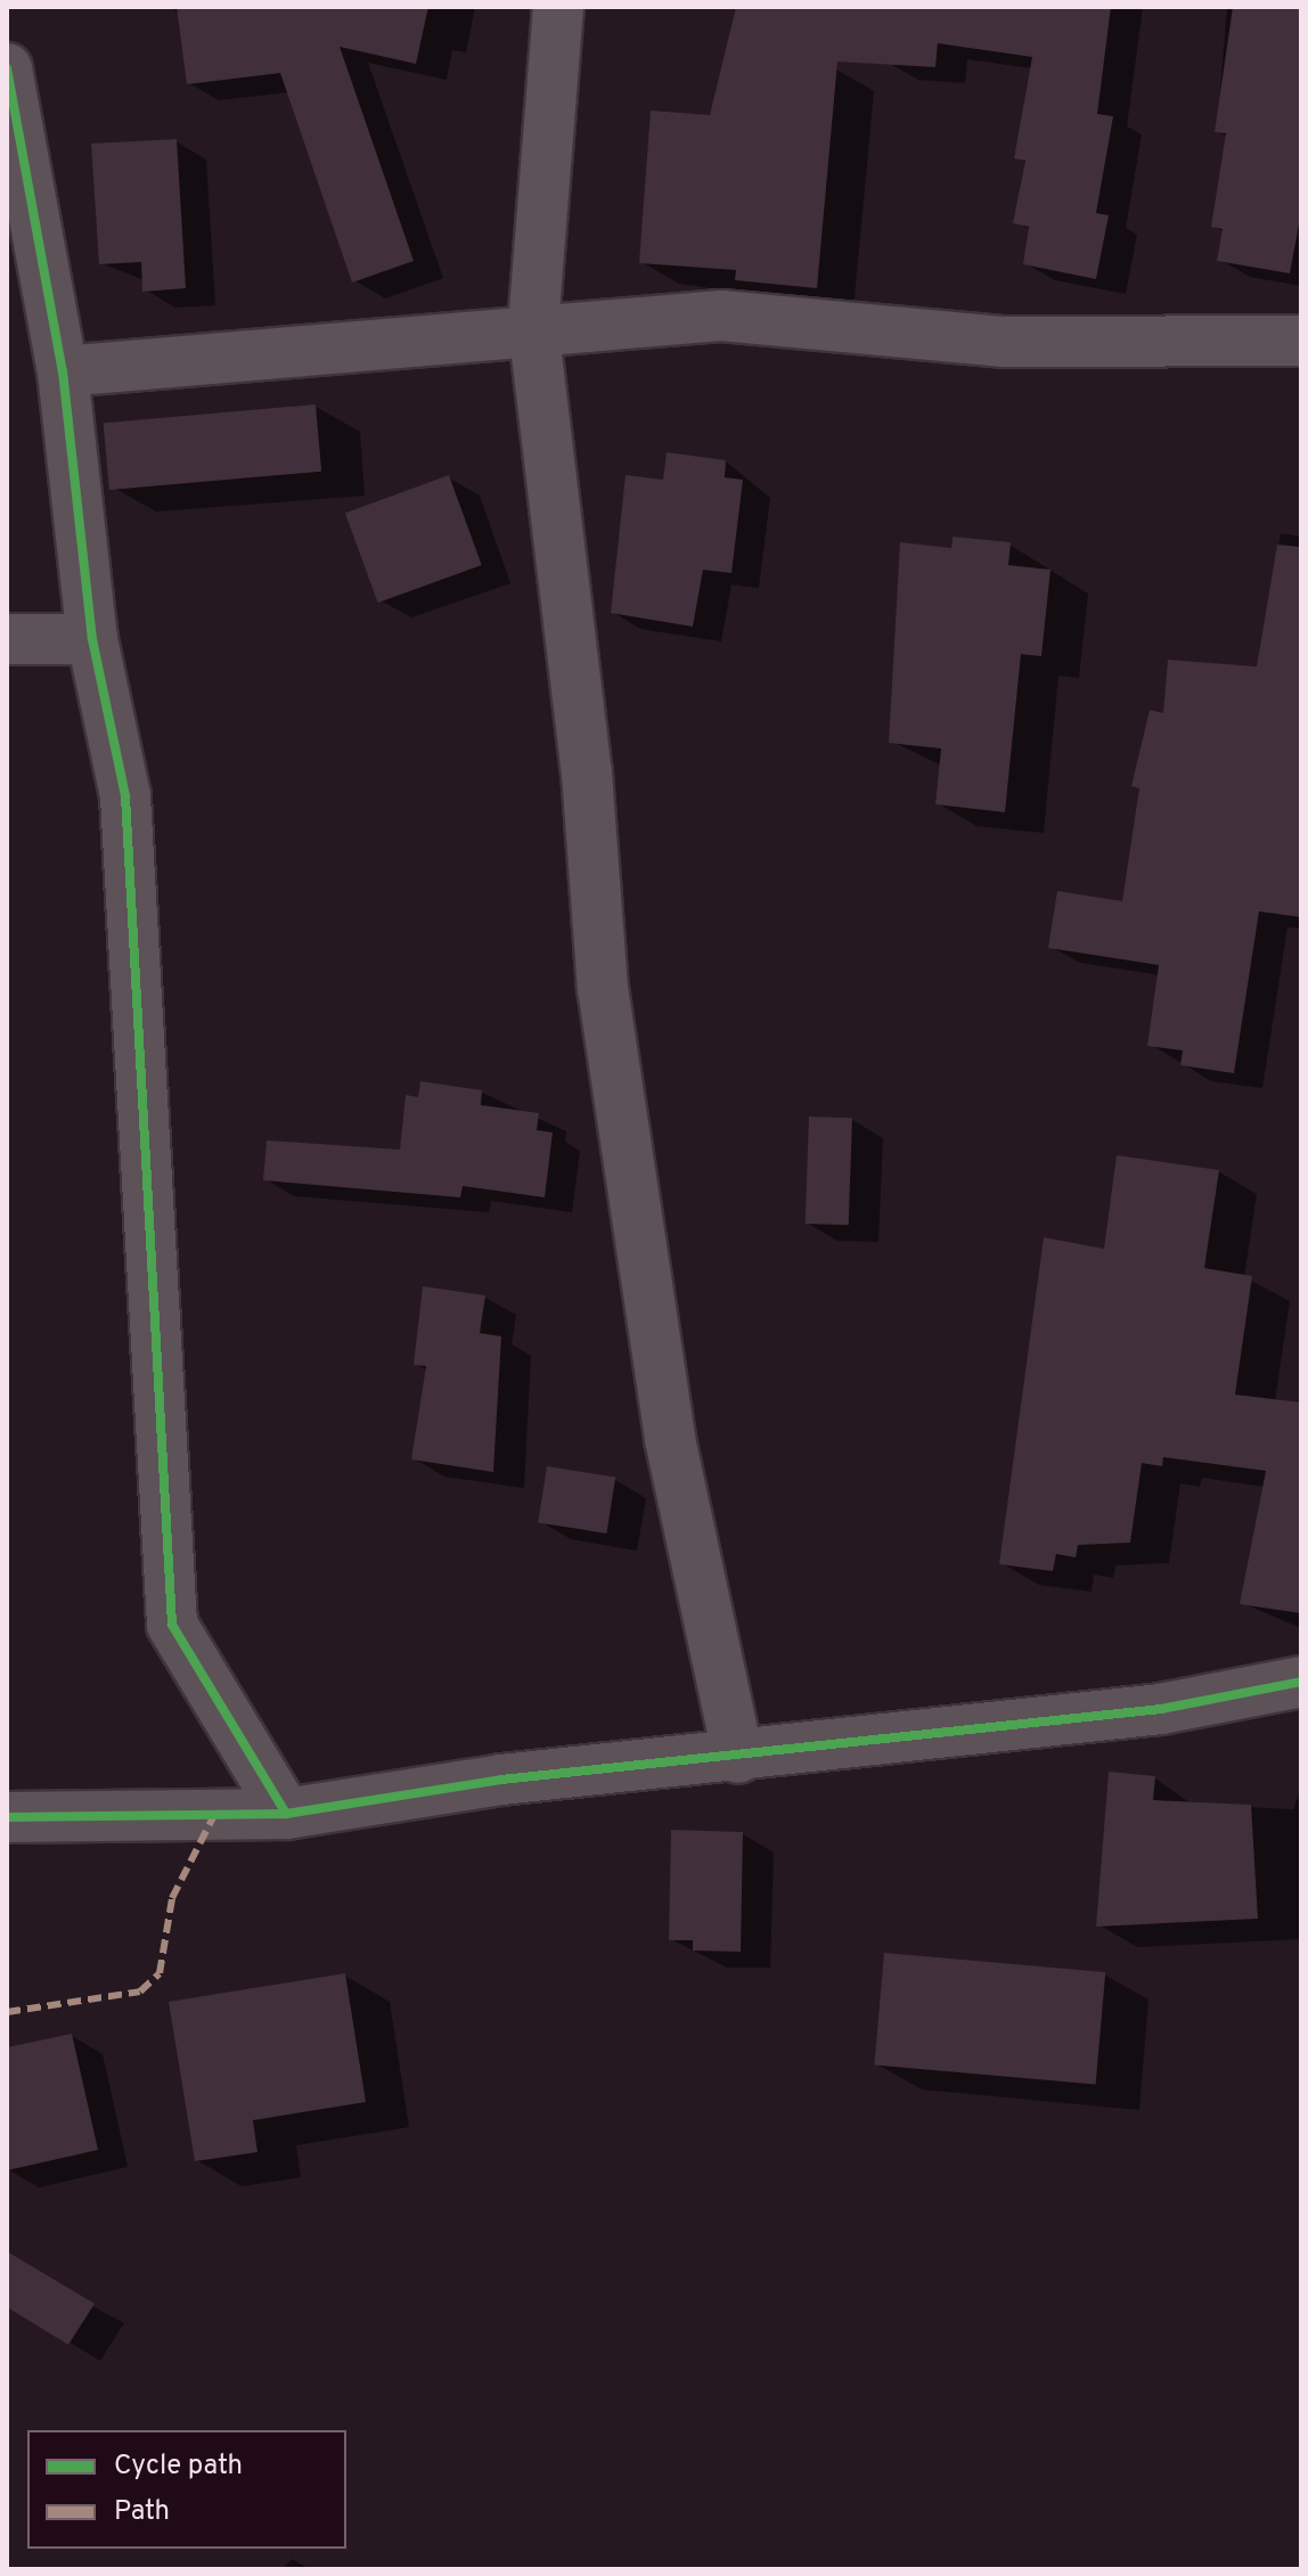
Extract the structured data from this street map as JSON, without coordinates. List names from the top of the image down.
{
  "legend": ["Cycle path", "Path"]
}
